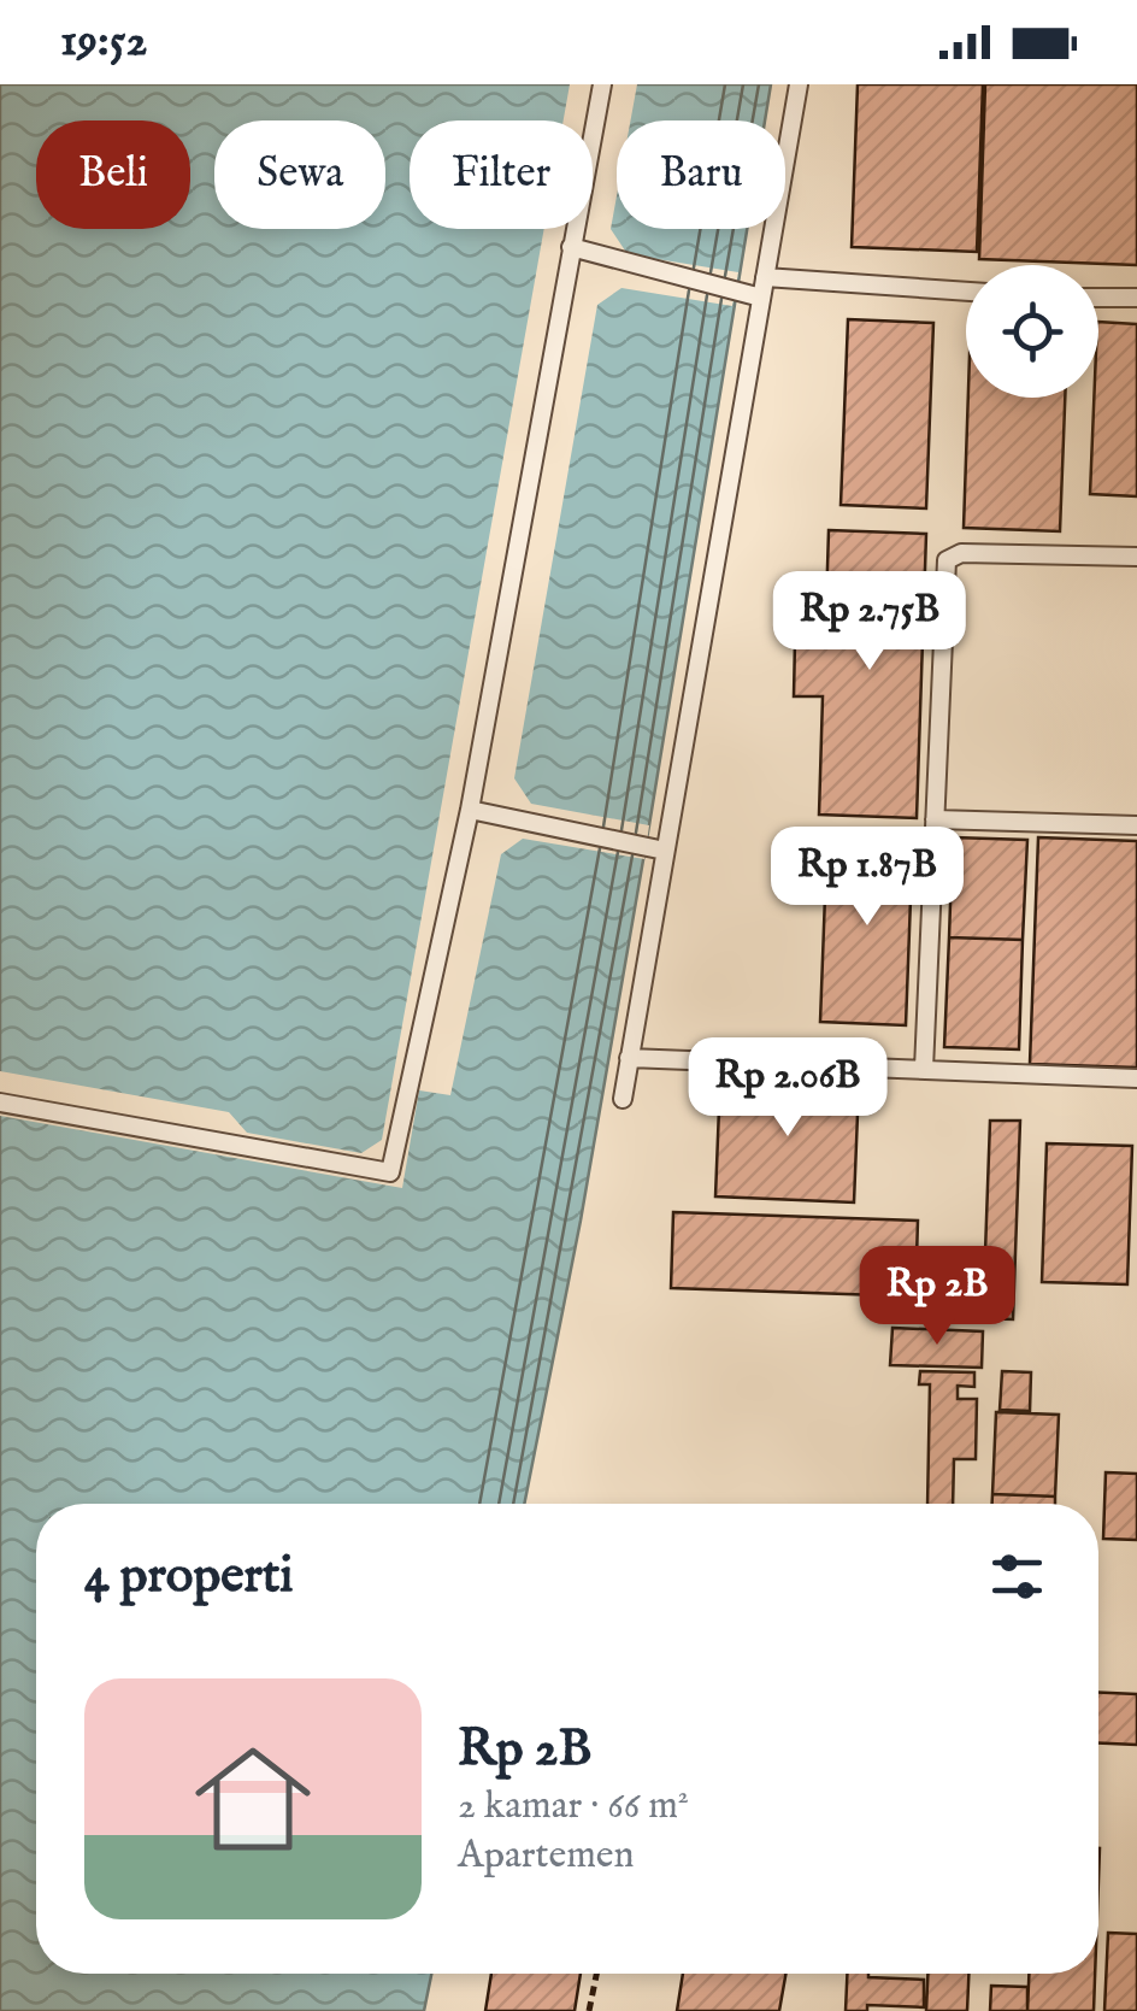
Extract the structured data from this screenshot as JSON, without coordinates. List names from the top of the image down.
{
  "page": {
    "status": "19:52",
    "chip": [
      "Beli",
      "Sewa",
      "Filter",
      "Baru"
    ],
    "price": [
      "Rp 2.75B",
      "Rp 1.87B",
      "Rp 2.06B",
      "Rp 2B"
    ],
    "heading": "4 properti",
    "list": [
      {
        "name": "Rp 2B",
        "note": "2 kamar · 66 m² · Apartemen"
      }
    ]
  }
}
